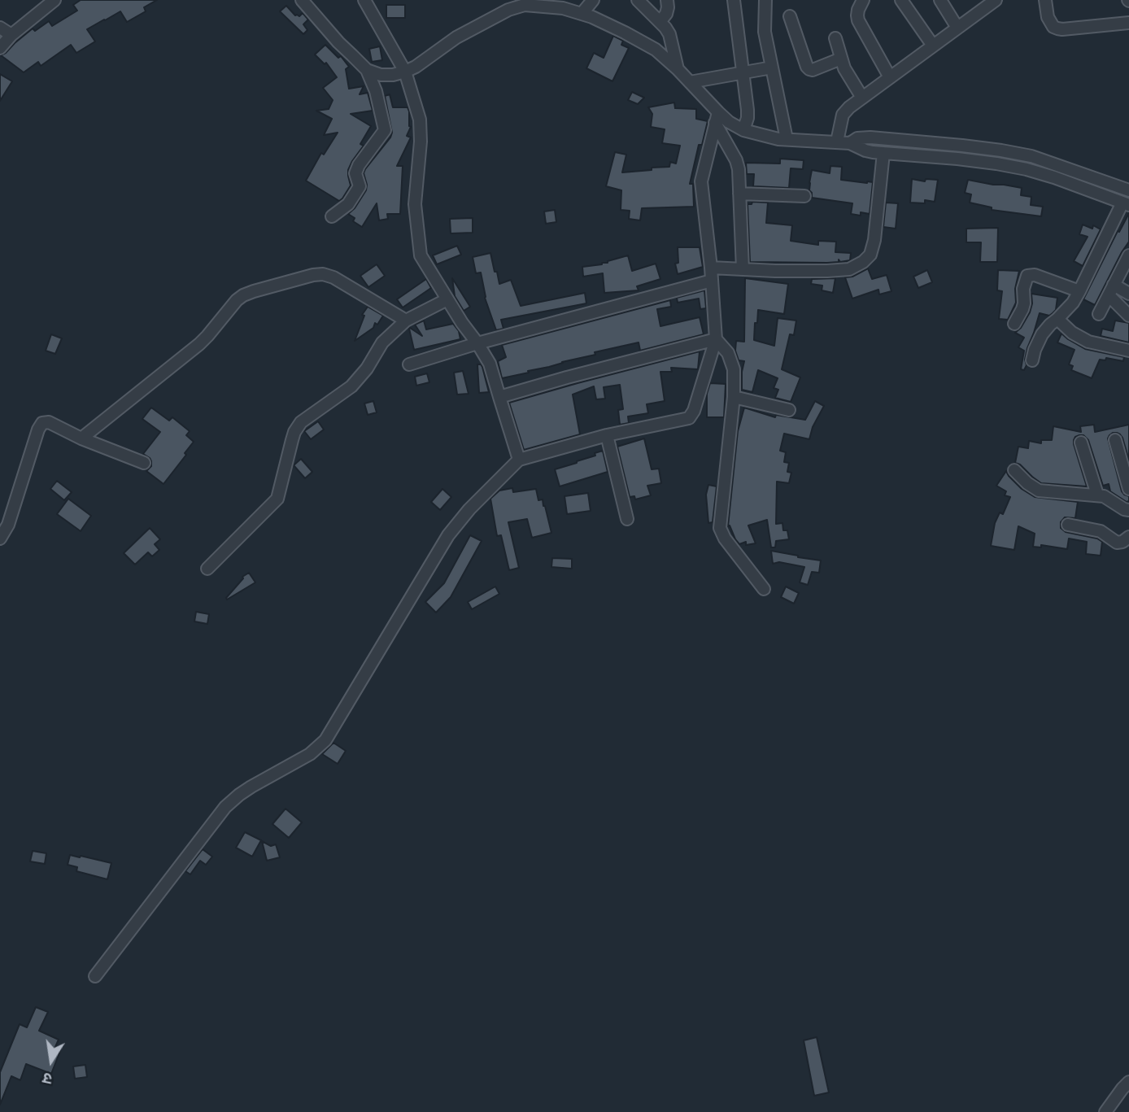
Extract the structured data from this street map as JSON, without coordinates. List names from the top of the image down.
{
  "north": "bottom"
}
